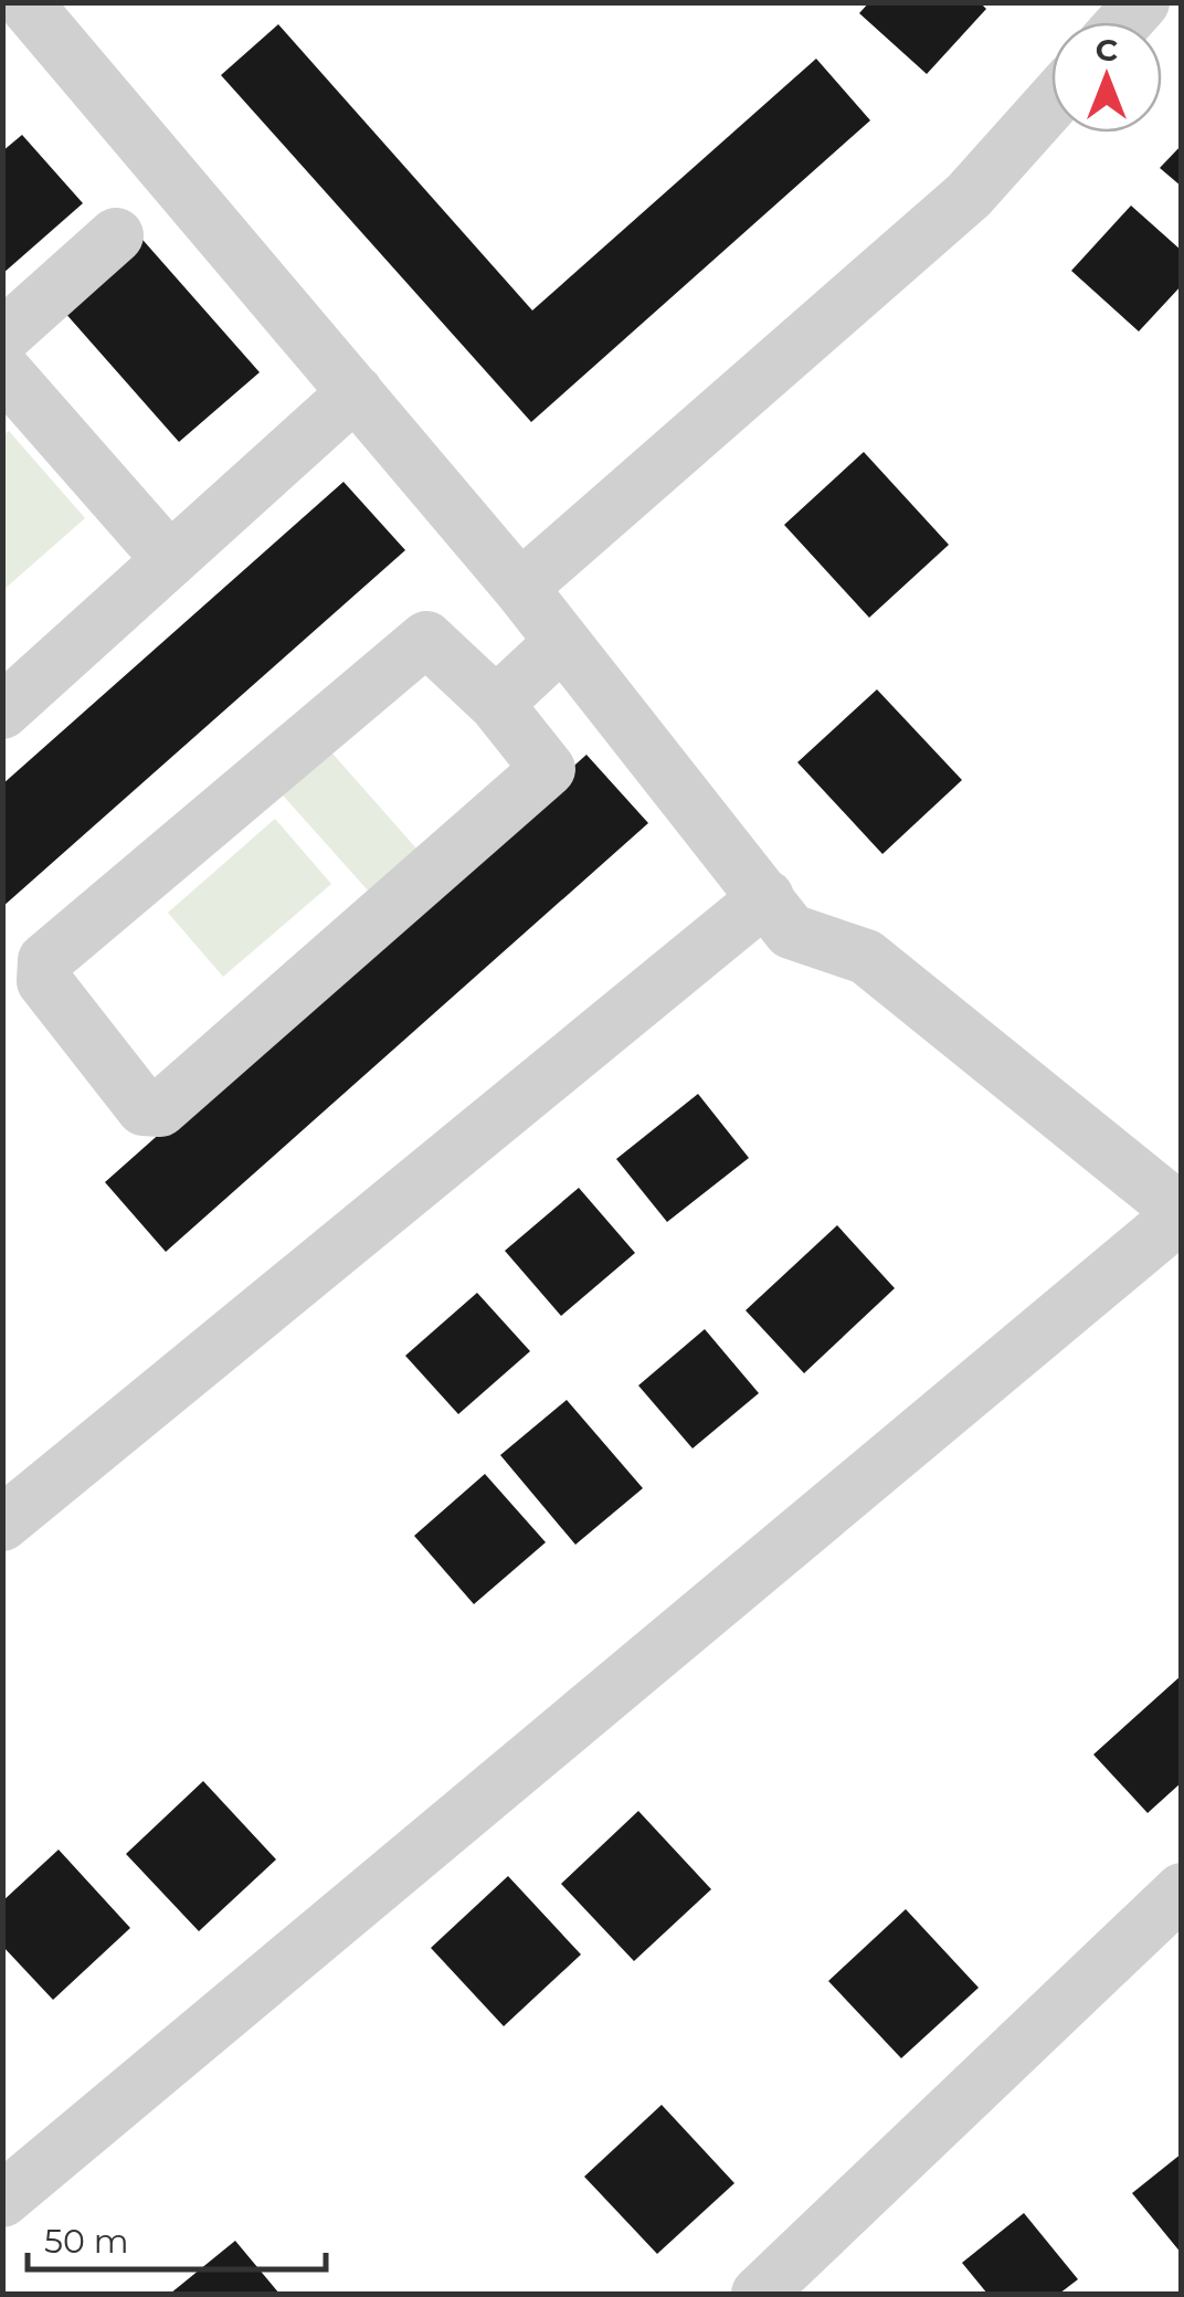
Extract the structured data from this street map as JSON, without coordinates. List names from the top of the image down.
{
  "scale_bar": "50 m",
  "north": "top"
}
